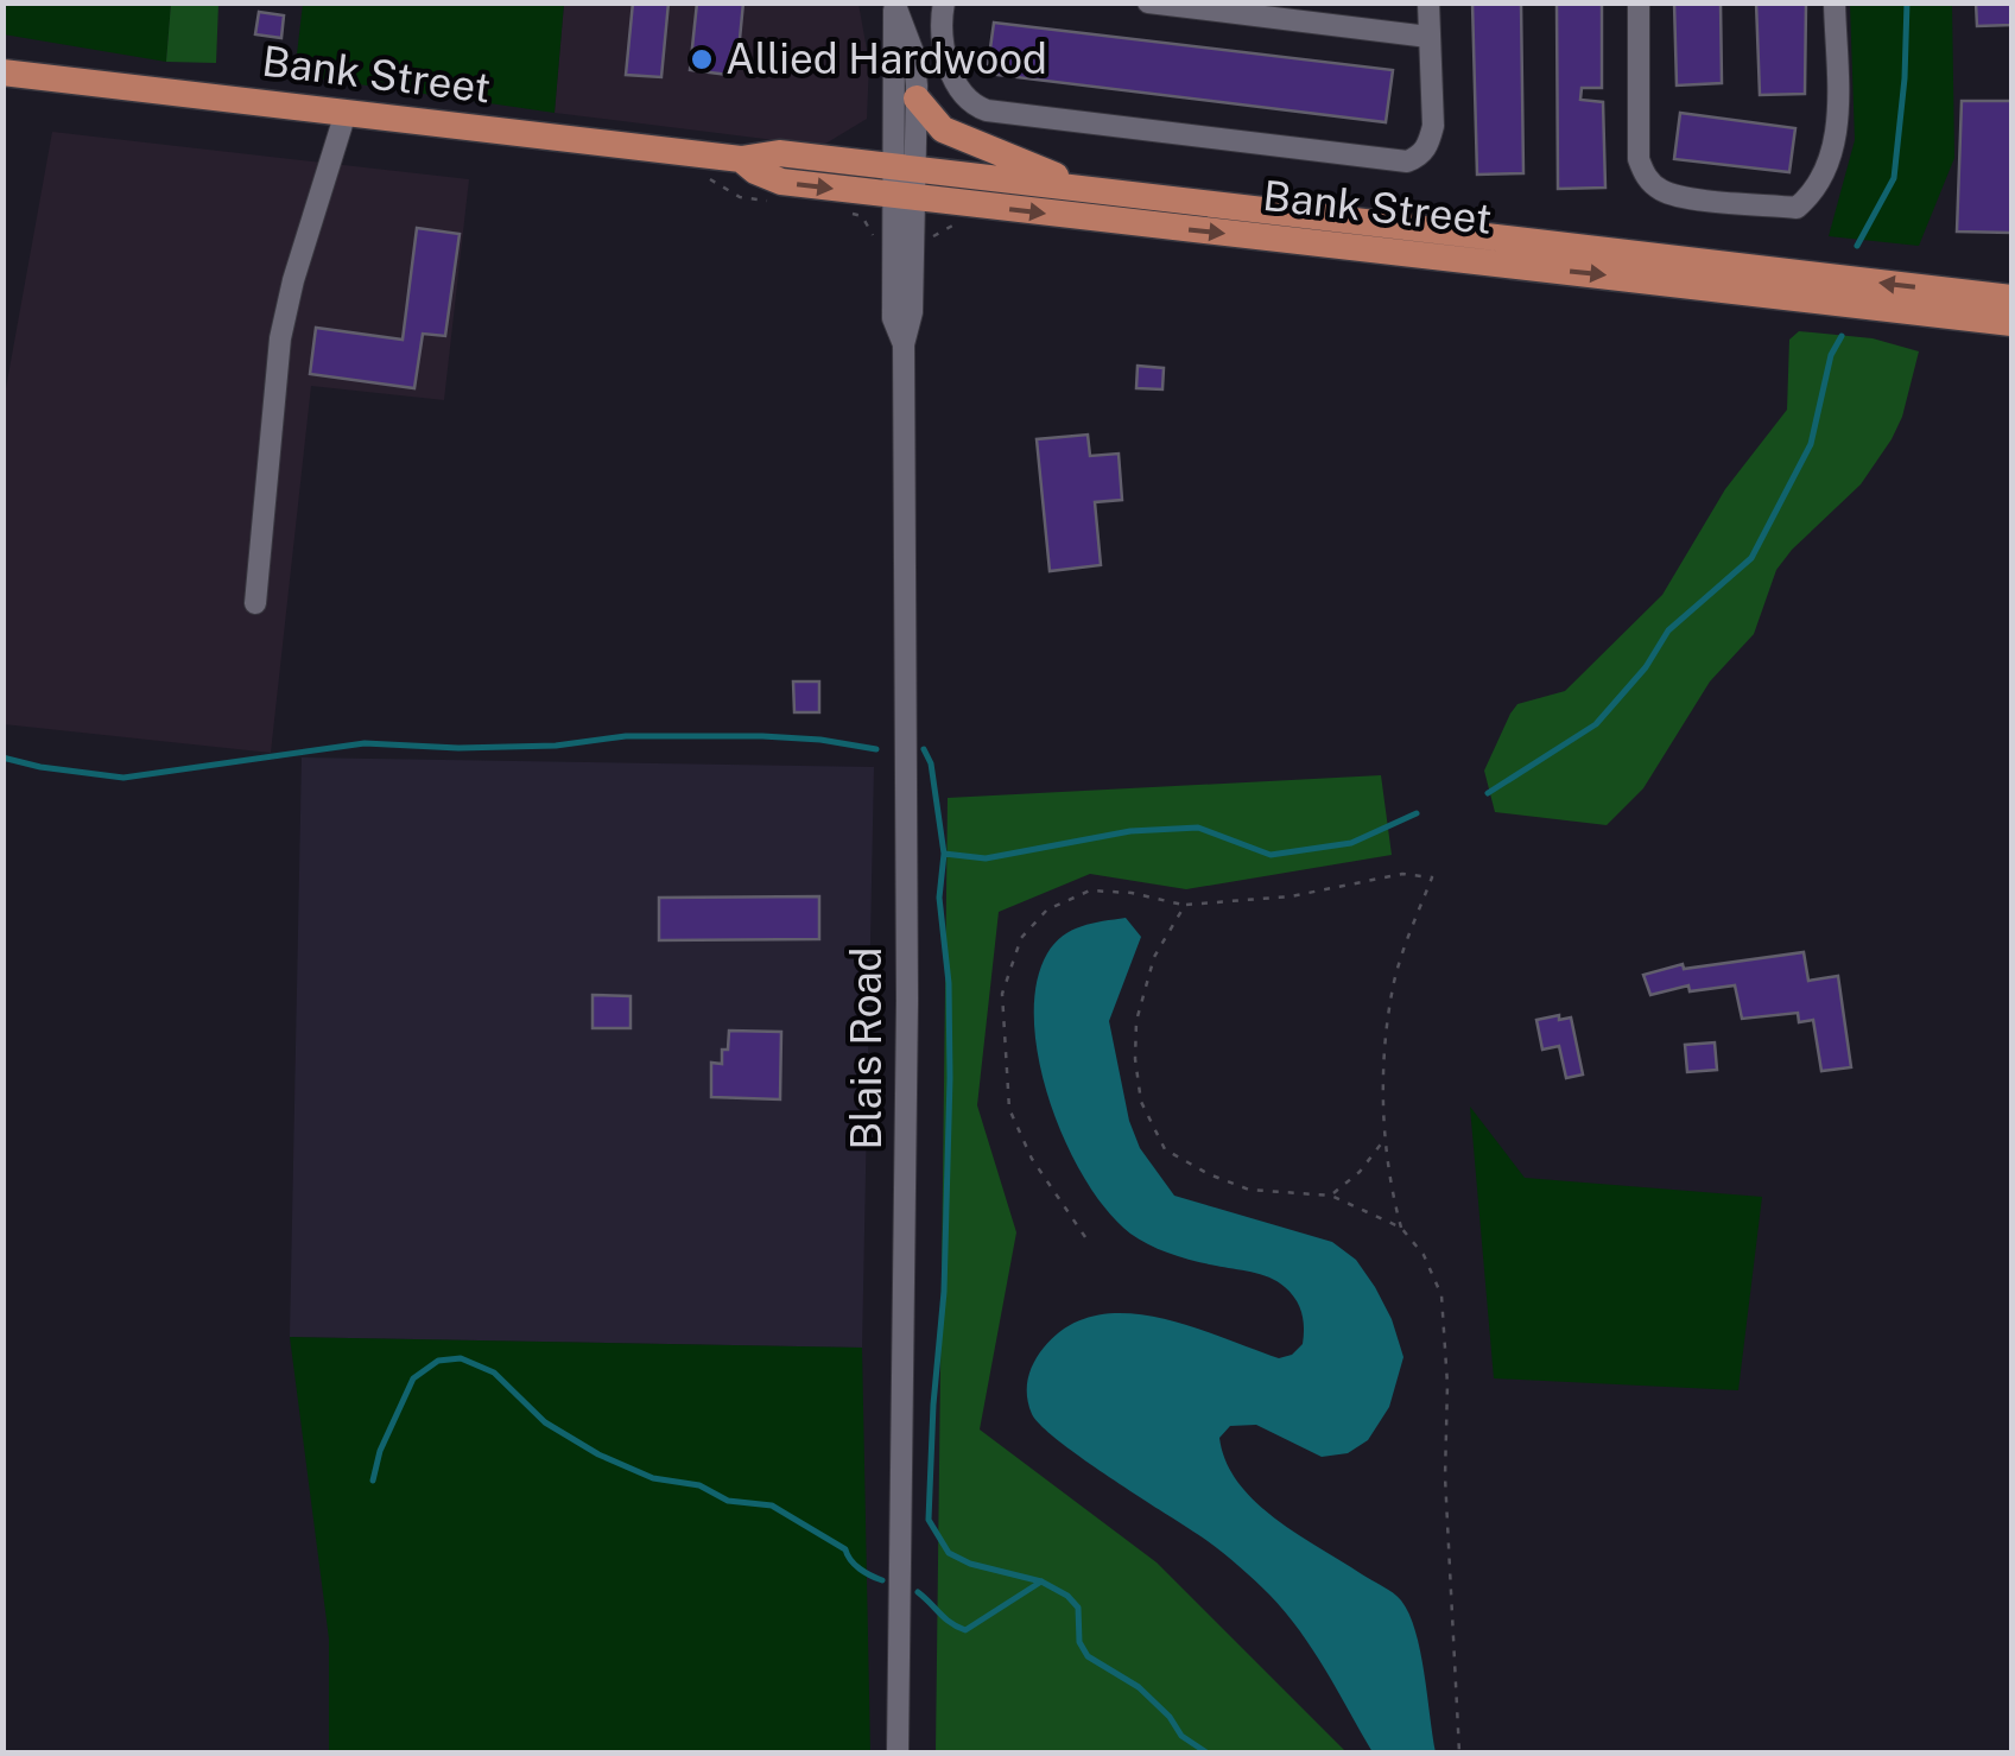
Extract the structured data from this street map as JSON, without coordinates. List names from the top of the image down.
{
  "streets": {
    "main road": ["Bank Street"],
    "street": ["Blais Road"]
  },
  "crossings": [
    ["Bank Street", "Blais Road"]
  ],
  "places": ["Allied Hardwood"]
}
